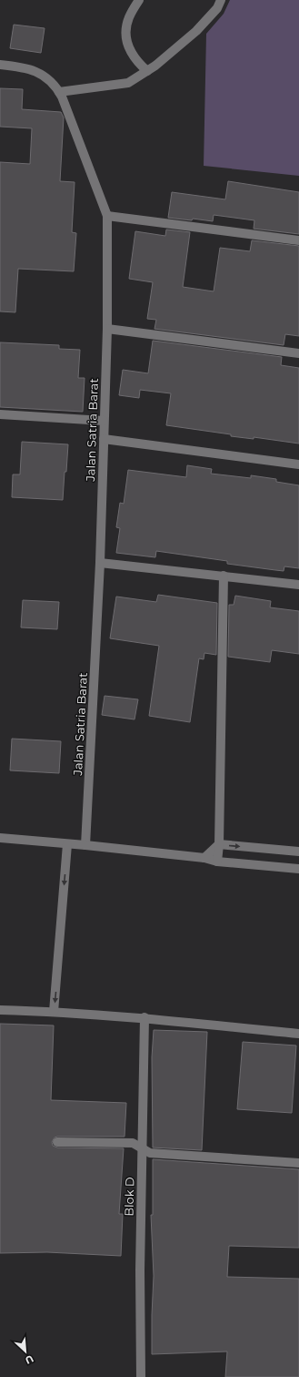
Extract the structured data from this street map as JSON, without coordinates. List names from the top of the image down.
{
  "streets": {
    "street": ["Jalan Satria Barat", "Blok D"]
  },
  "north": "bottom right"
}
